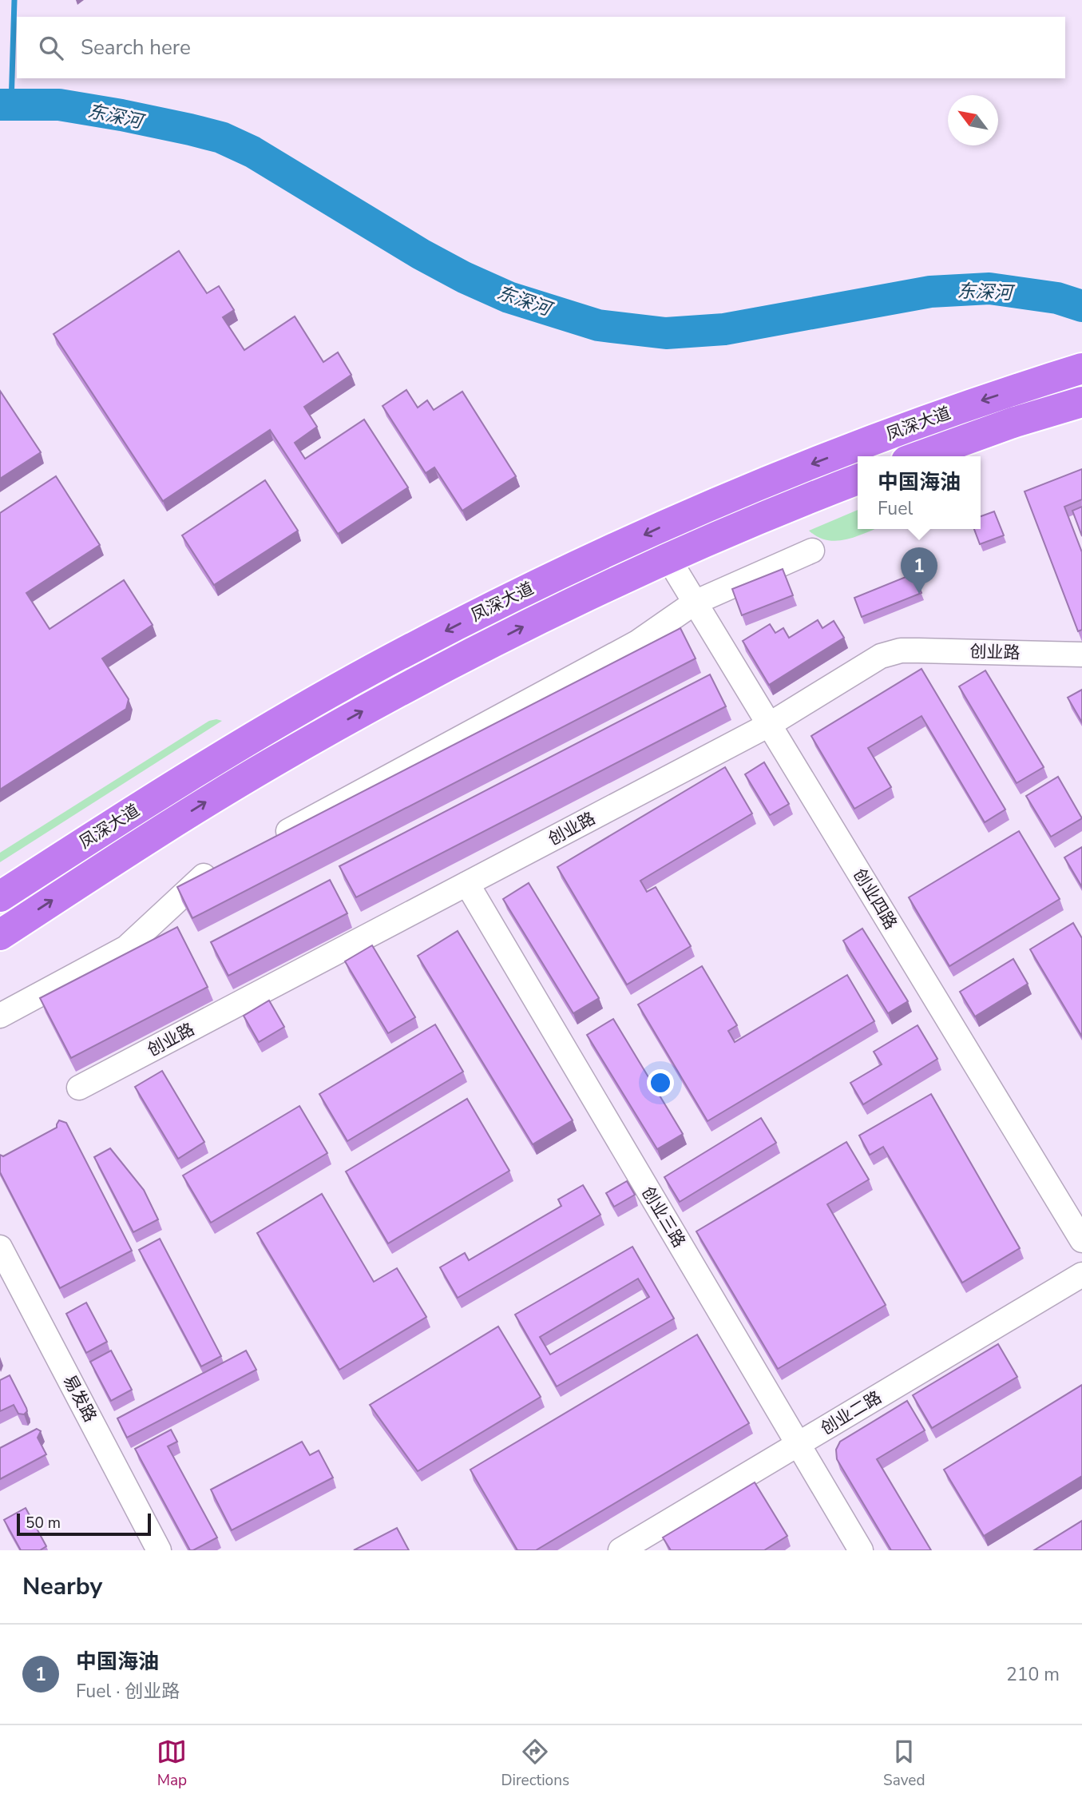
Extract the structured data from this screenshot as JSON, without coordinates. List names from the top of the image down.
{
  "streets": {
    "highway": ["凤深大道"],
    "street": [
      "创业路",
      "创业四路",
      "创业三路",
      "易发路",
      "创业二路"
    ]
  },
  "crossings": [
    ["凤深大道", "创业四路"],
    ["创业路", "创业四路"],
    ["创业路", "创业三路"],
    ["创业三路", "创业二路"]
  ],
  "water": ["东深河"],
  "scale_bar": "50 m",
  "north": "top left",
  "page": {
    "search": "Search here",
    "popup": ["中国海油", "Fuel"],
    "pins": "1",
    "scale": "50 m",
    "heading": "Nearby",
    "list": [
      {
        "mark": "1",
        "name": "中国海油",
        "note": "Fuel · 创业路",
        "value": "210 m"
      }
    ],
    "nav": ["Map", "Directions", "Saved"]
  }
}
